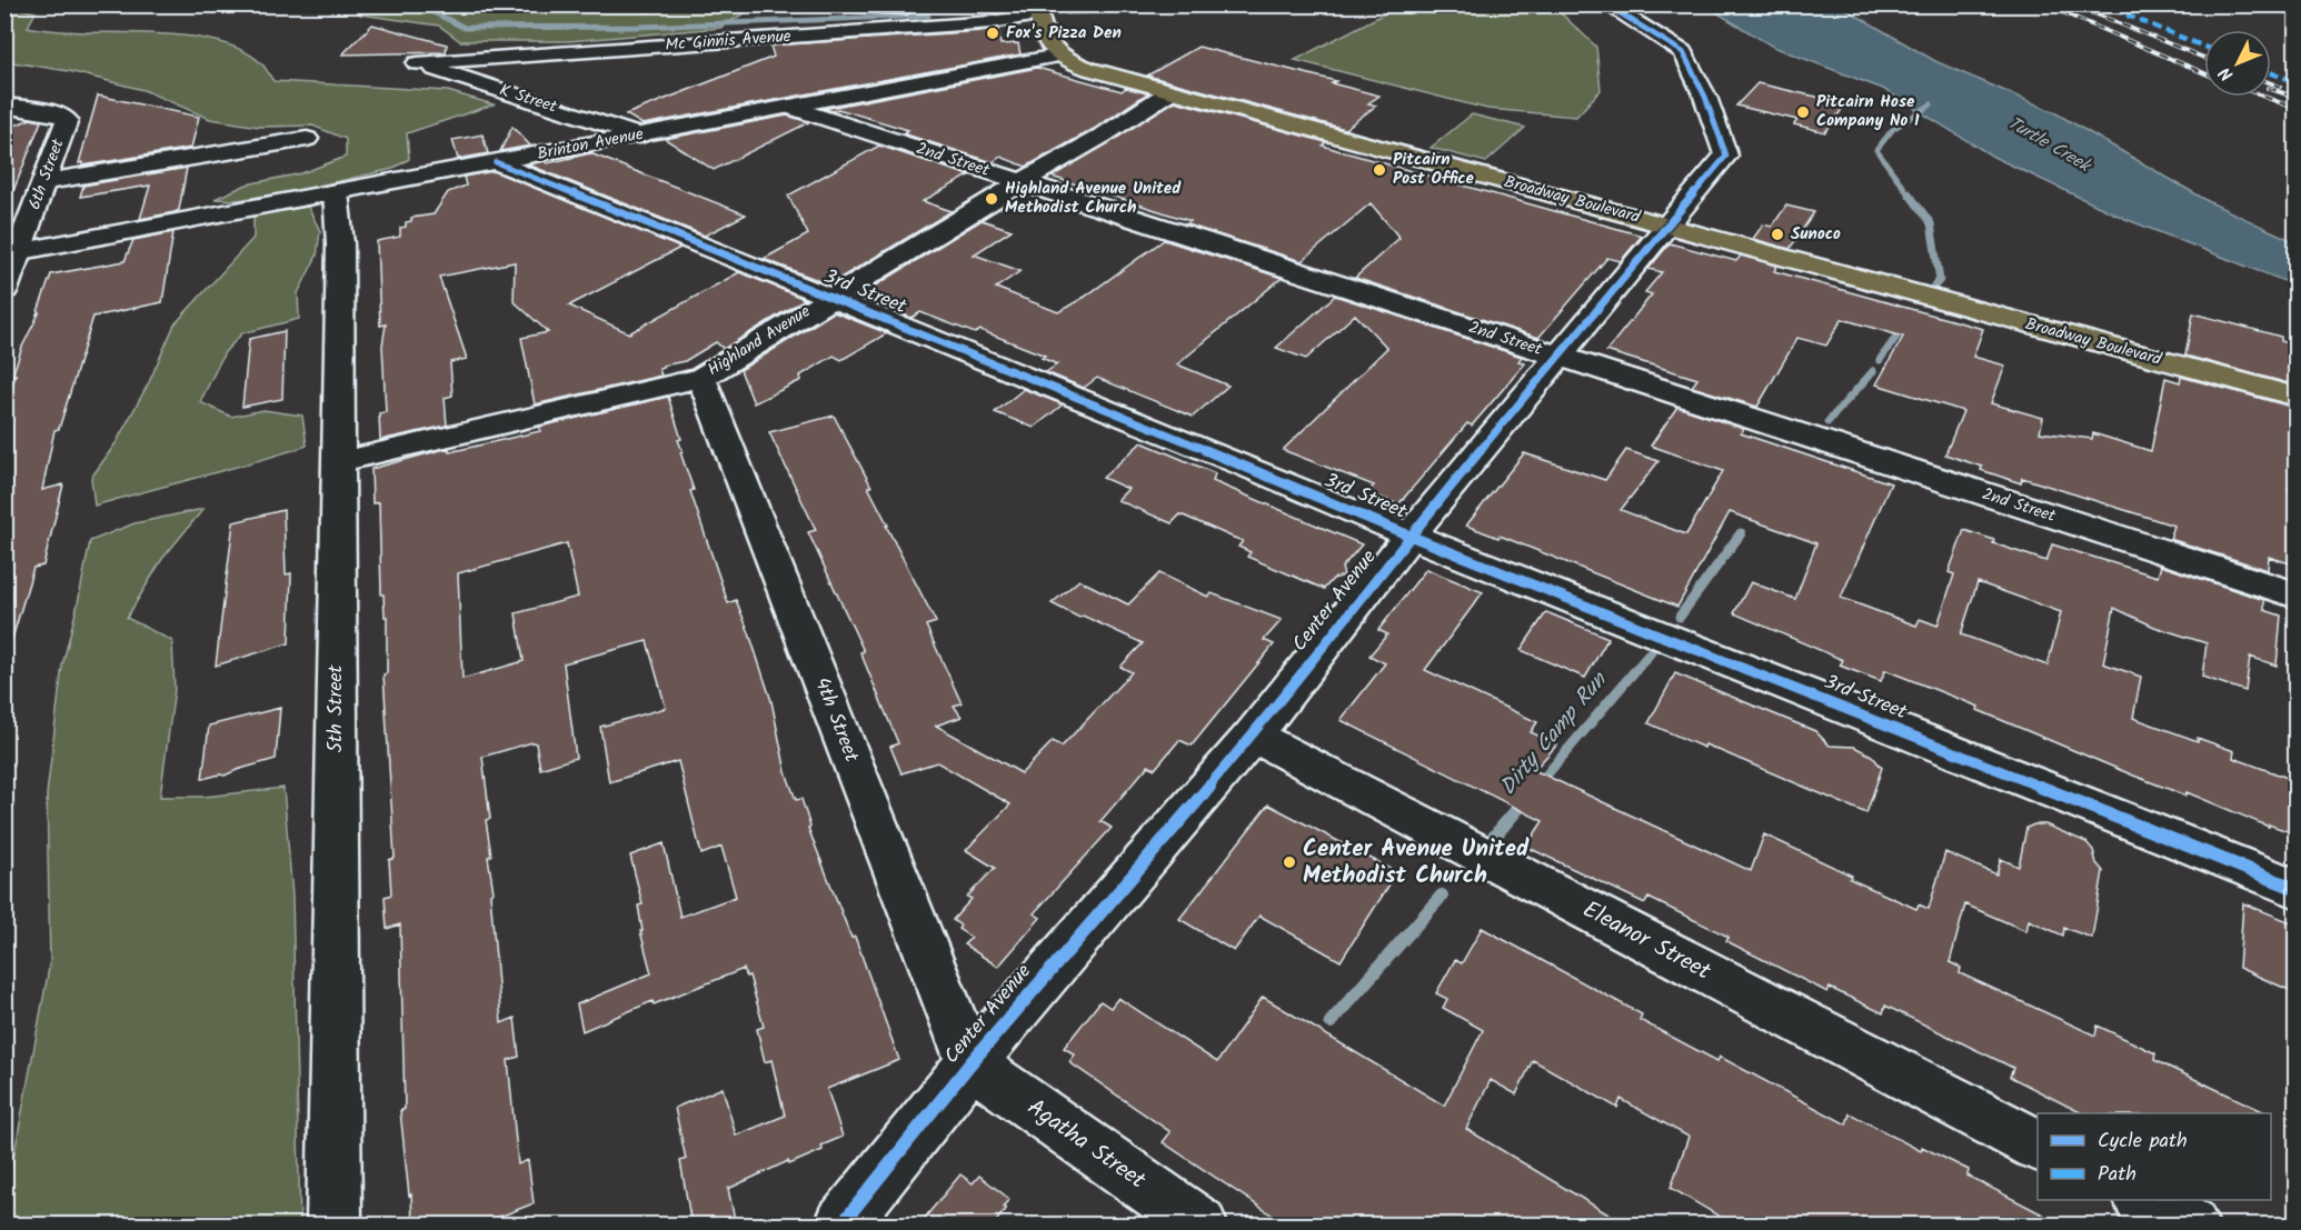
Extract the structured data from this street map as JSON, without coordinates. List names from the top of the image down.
{
  "streets": {
    "main road": ["Broadway Boulevard"],
    "street": [
      "Mc Ginnis Avenue",
      "K Street",
      "Brinton Avenue",
      "2nd Street",
      "6th Street",
      "3rd Street",
      "Highland Avenue",
      "Center Avenue",
      "5th Street",
      "4th Street",
      "Eleanor Street",
      "Agatha Street"
    ]
  },
  "crossings": [
    ["Mc Ginnis Avenue", "K Street"],
    ["K Street", "Brinton Avenue"],
    ["Brinton Avenue", "2nd Street"],
    ["Brinton Avenue", "6th Street"],
    ["Brinton Avenue", "Broadway Boulevard"],
    ["Brinton Avenue", "3rd Street"],
    ["Brinton Avenue", "5th Street"],
    ["2nd Street", "Highland Avenue"],
    ["2nd Street", "Center Avenue"],
    ["Broadway Boulevard", "Highland Avenue"],
    ["Broadway Boulevard", "Center Avenue"],
    ["3rd Street", "Highland Avenue"],
    ["3rd Street", "Center Avenue"],
    ["Highland Avenue", "5th Street"],
    ["Highland Avenue", "4th Street"],
    ["Center Avenue", "4th Street"],
    ["Center Avenue", "Eleanor Street"],
    ["Center Avenue", "Agatha Street"],
    ["4th Street", "Agatha Street"]
  ],
  "water": ["Turtle Creek", "Dirty Camp Run"],
  "places": [
    "Fox's Pizza Den",
    "Pitcairn Hose Company No 1",
    "Pitcairn Post Office",
    "Highland Avenue United Methodist Church",
    "Sunoco",
    "Center Avenue United Methodist Church"
  ],
  "legend": ["Cycle path", "Path"],
  "north": "bottom left"
}
